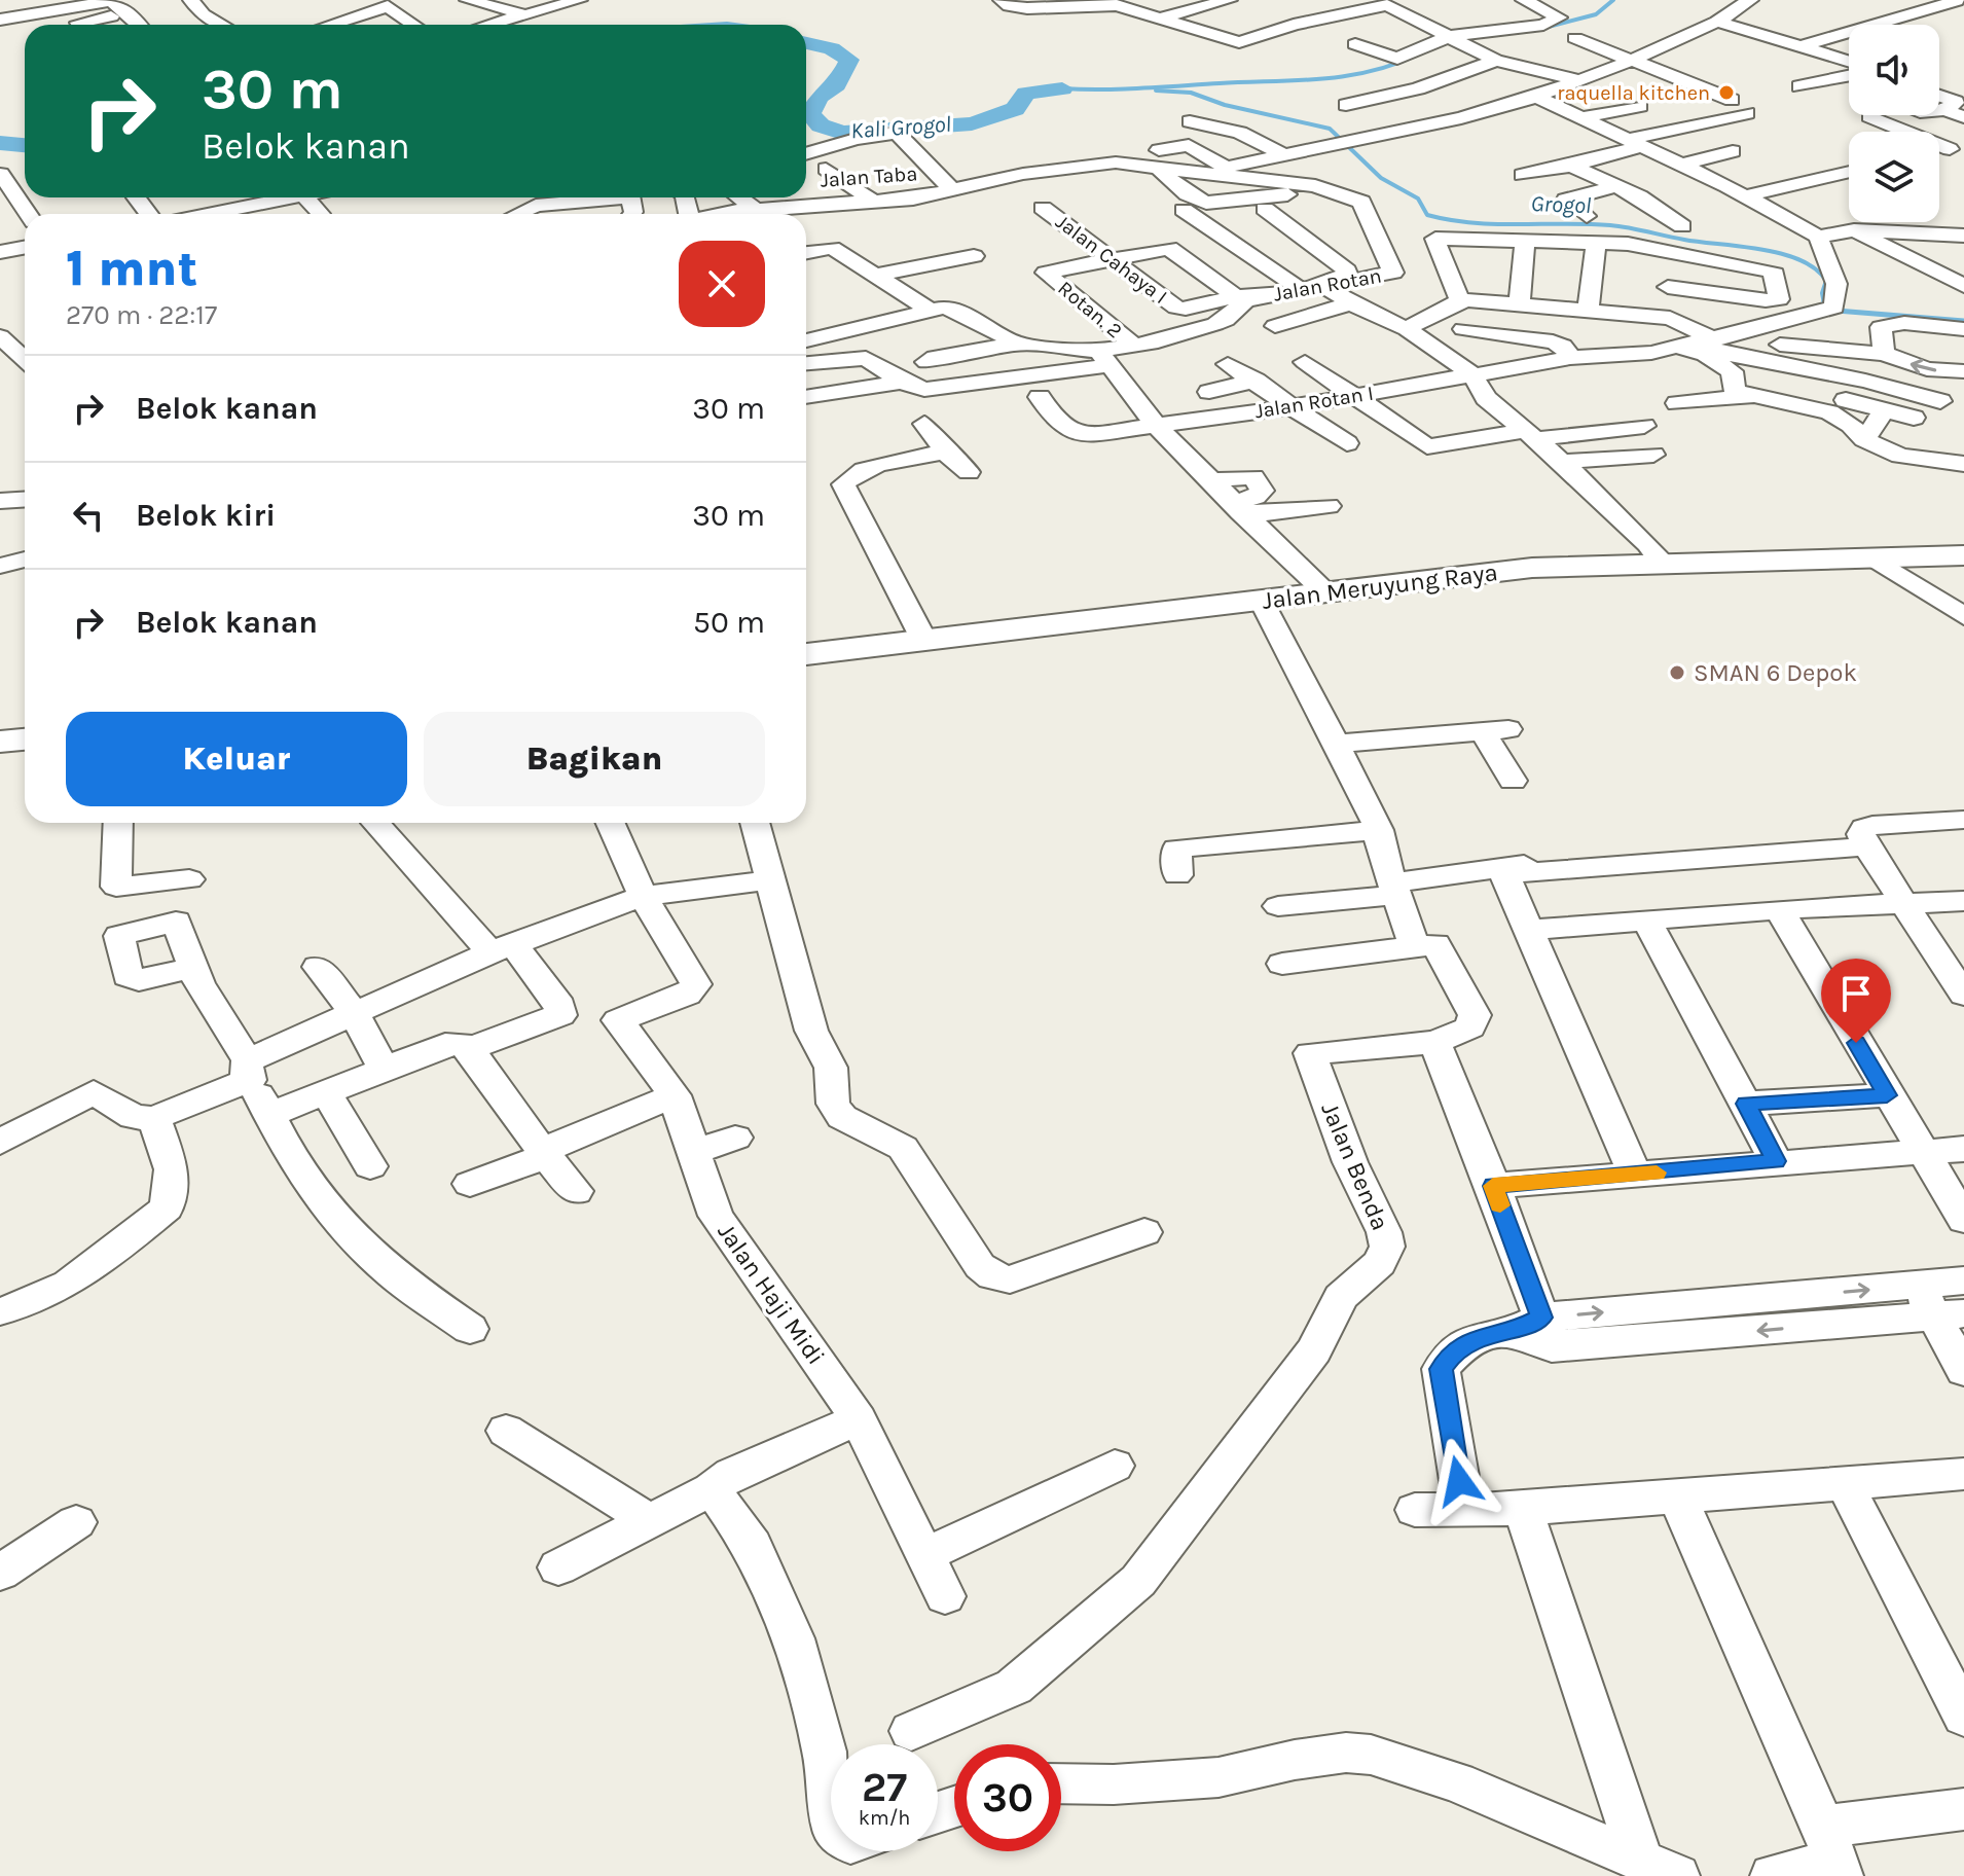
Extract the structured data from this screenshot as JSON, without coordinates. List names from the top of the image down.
{
  "streets": {
    "main road": ["Jalan Meruyung Raya"],
    "street": [
      "Jalan Taba",
      "Jalan Cahaya I",
      "Jalan Rotan",
      "Rotan. 2",
      "Jalan Rotan I",
      "Jalan Benda",
      "Jalan Haji Midi"
    ]
  },
  "crossings": [
    ["Jalan Taba", "Jalan Rotan"],
    ["Jalan Cahaya I", "Rotan. 2"],
    ["Jalan Rotan", "Rotan. 2"]
  ],
  "water": ["Kali Grogol", "Grogol"],
  "places": ["raquella kitchen", "SMAN 6 Depok"],
  "page": {
    "turn": ["30 m", "Belok kanan"],
    "heading": ["1 mnt", "270 m · 22:17"],
    "list": [
      {
        "name": "Belok kanan",
        "value": "30 m"
      },
      {
        "name": "Belok kiri",
        "value": "30 m"
      },
      {
        "name": "Belok kanan",
        "value": "50 m"
      }
    ],
    "buttons": ["Keluar", "Bagikan"],
    "speed": "27 km/h",
    "limit": "30"
  }
}
